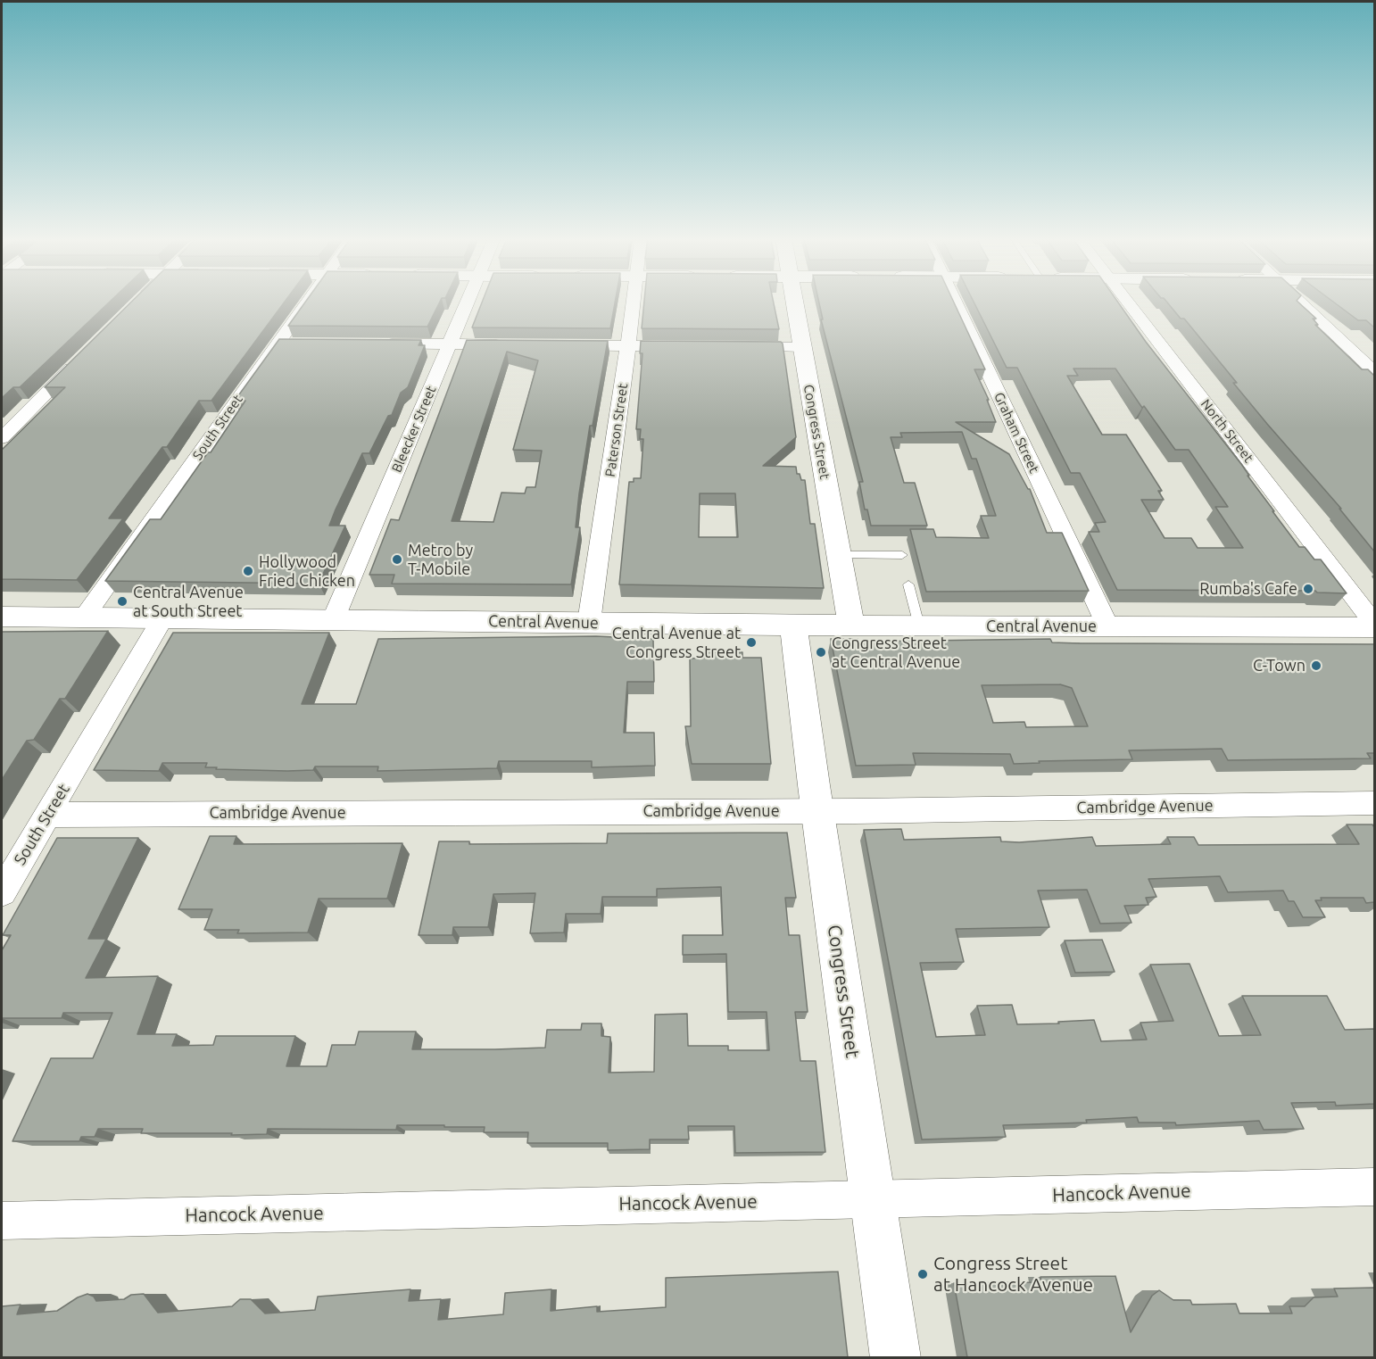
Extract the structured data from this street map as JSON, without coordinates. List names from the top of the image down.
{
  "streets": {
    "street": [
      "South Street",
      "Bleecker Street",
      "Paterson Street",
      "North Street",
      "Congress Street",
      "Graham Street",
      "Central Avenue",
      "Cambridge Avenue",
      "Hancock Avenue"
    ]
  },
  "crossings": [
    ["South Street", "Central Avenue"],
    ["South Street", "Cambridge Avenue"],
    ["Bleecker Street", "Central Avenue"],
    ["Paterson Street", "Central Avenue"],
    ["Congress Street", "Central Avenue"],
    ["Congress Street", "Cambridge Avenue"],
    ["Congress Street", "Hancock Avenue"],
    ["Graham Street", "Central Avenue"]
  ],
  "places": [
    "Metro by T-Mobile",
    "Hollywood Fried Chicken",
    "Rumba's Cafe",
    "Central Avenue at South Street",
    "Central Avenue at Congress Street",
    "Congress Street at Central Avenue",
    "C-Town",
    "Congress Street at Hancock Avenue"
  ]
}
